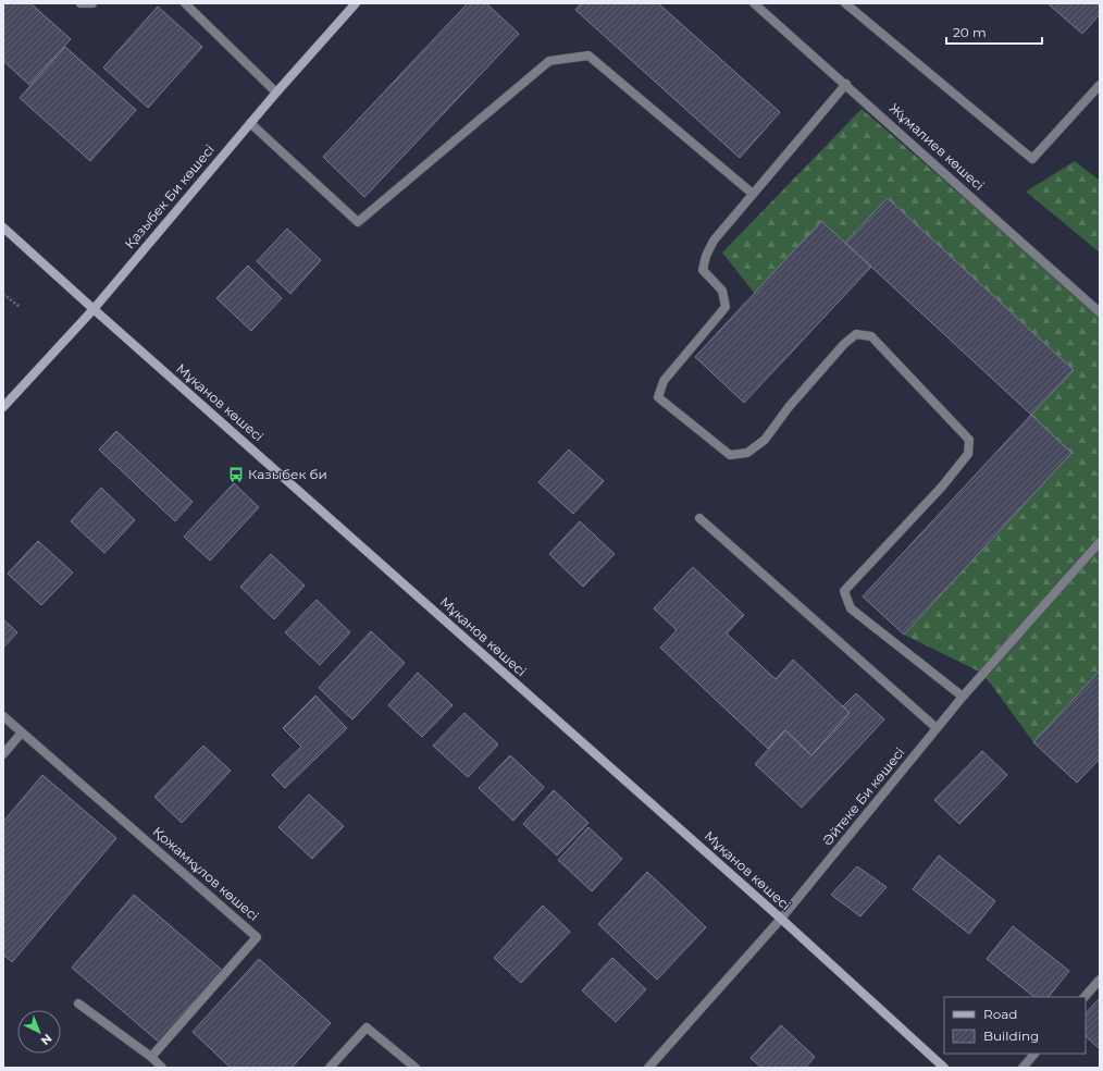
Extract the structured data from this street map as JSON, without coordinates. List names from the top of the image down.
{
  "streets": {
    "main road": ["Қазыбек Би көшесі", "Мұқанов көшесі"],
    "street": ["Жұмалиев көшесі", "Әйтеке Би көшесі", "Қожамқұлов көшесі"]
  },
  "crossings": [
    ["Қазыбек Би көшесі", "Мұқанов көшесі"],
    ["Мұқанов көшесі", "Әйтеке Би көшесі"]
  ],
  "places": {
    "bus stop": ["Казыбек би"]
  },
  "legend": ["Road", "Building"],
  "scale_bar": "20 m",
  "north": "bottom right"
}
